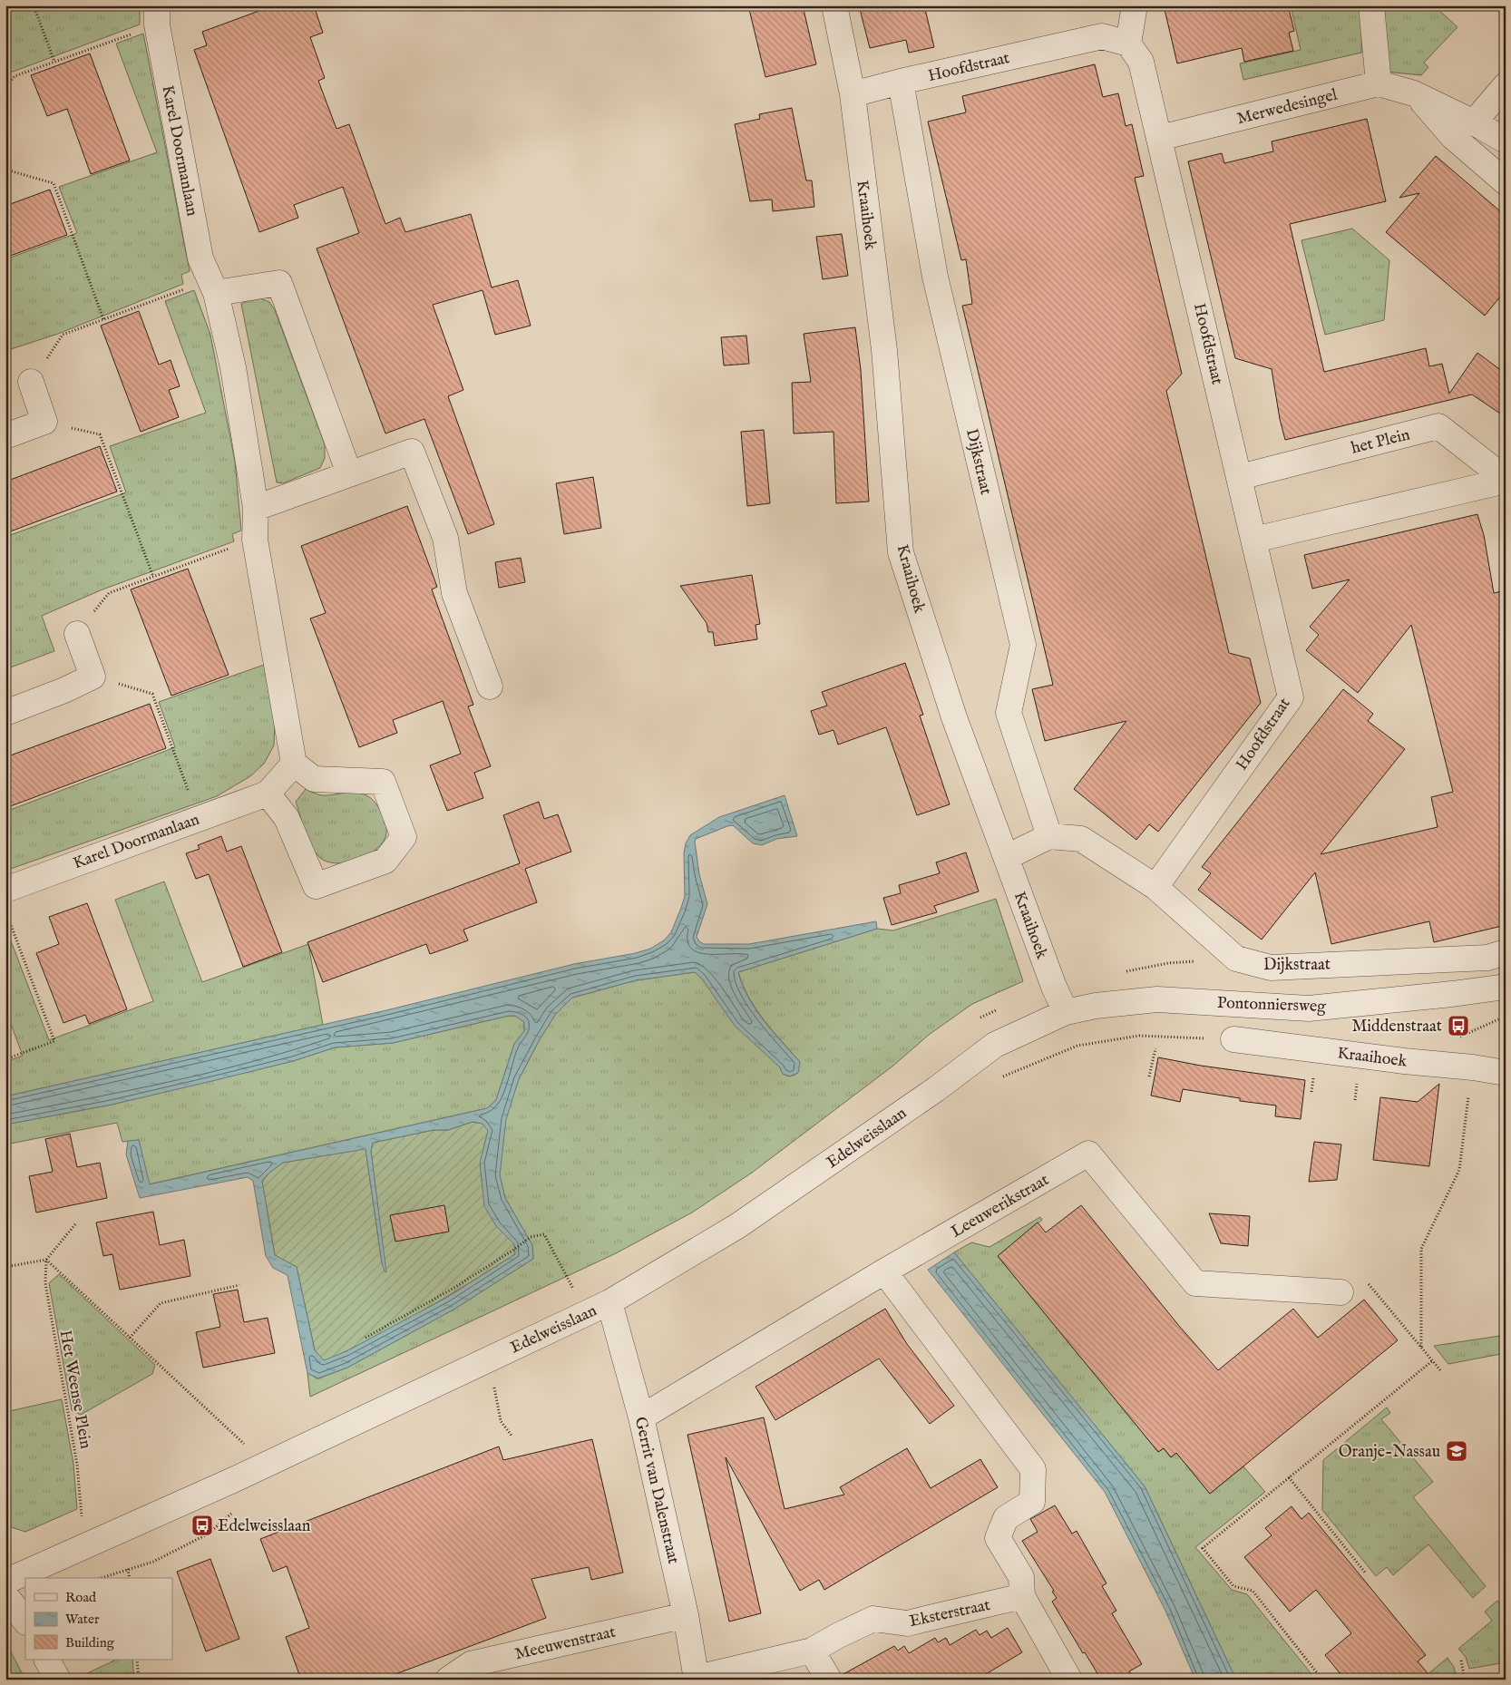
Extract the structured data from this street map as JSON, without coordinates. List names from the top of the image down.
{
  "streets": {
    "street": [
      "Hoofdstraat",
      "Merwedesingel",
      "Karel Doormanlaan",
      "Kraaihoek",
      "het Plein",
      "Dijkstraat",
      "Pontonniersweg",
      "Edelweisslaan",
      "Leeuwerikstraat",
      "Gerrit van Dalenstraat",
      "Eksterstraat",
      "Meeuwenstraat"
    ],
    "path": ["Het Weense Plein"]
  },
  "crossings": [
    ["Hoofdstraat", "Merwedesingel"],
    ["Hoofdstraat", "Kraaihoek"],
    ["Hoofdstraat", "het Plein"],
    ["Hoofdstraat", "Dijkstraat"],
    ["Kraaihoek", "Pontonniersweg"],
    ["Kraaihoek", "Edelweisslaan"],
    ["Pontonniersweg", "Edelweisslaan"],
    ["Edelweisslaan", "Gerrit van Dalenstraat"],
    ["Leeuwerikstraat", "Gerrit van Dalenstraat"],
    ["Gerrit van Dalenstraat", "Eksterstraat"],
    ["Gerrit van Dalenstraat", "Meeuwenstraat"]
  ],
  "places": {
    "bus stop": ["Middenstraat", "Edelweisslaan"],
    "school or university": ["Oranje-Nassau"]
  },
  "legend": ["Road", "Water", "Building"]
}
